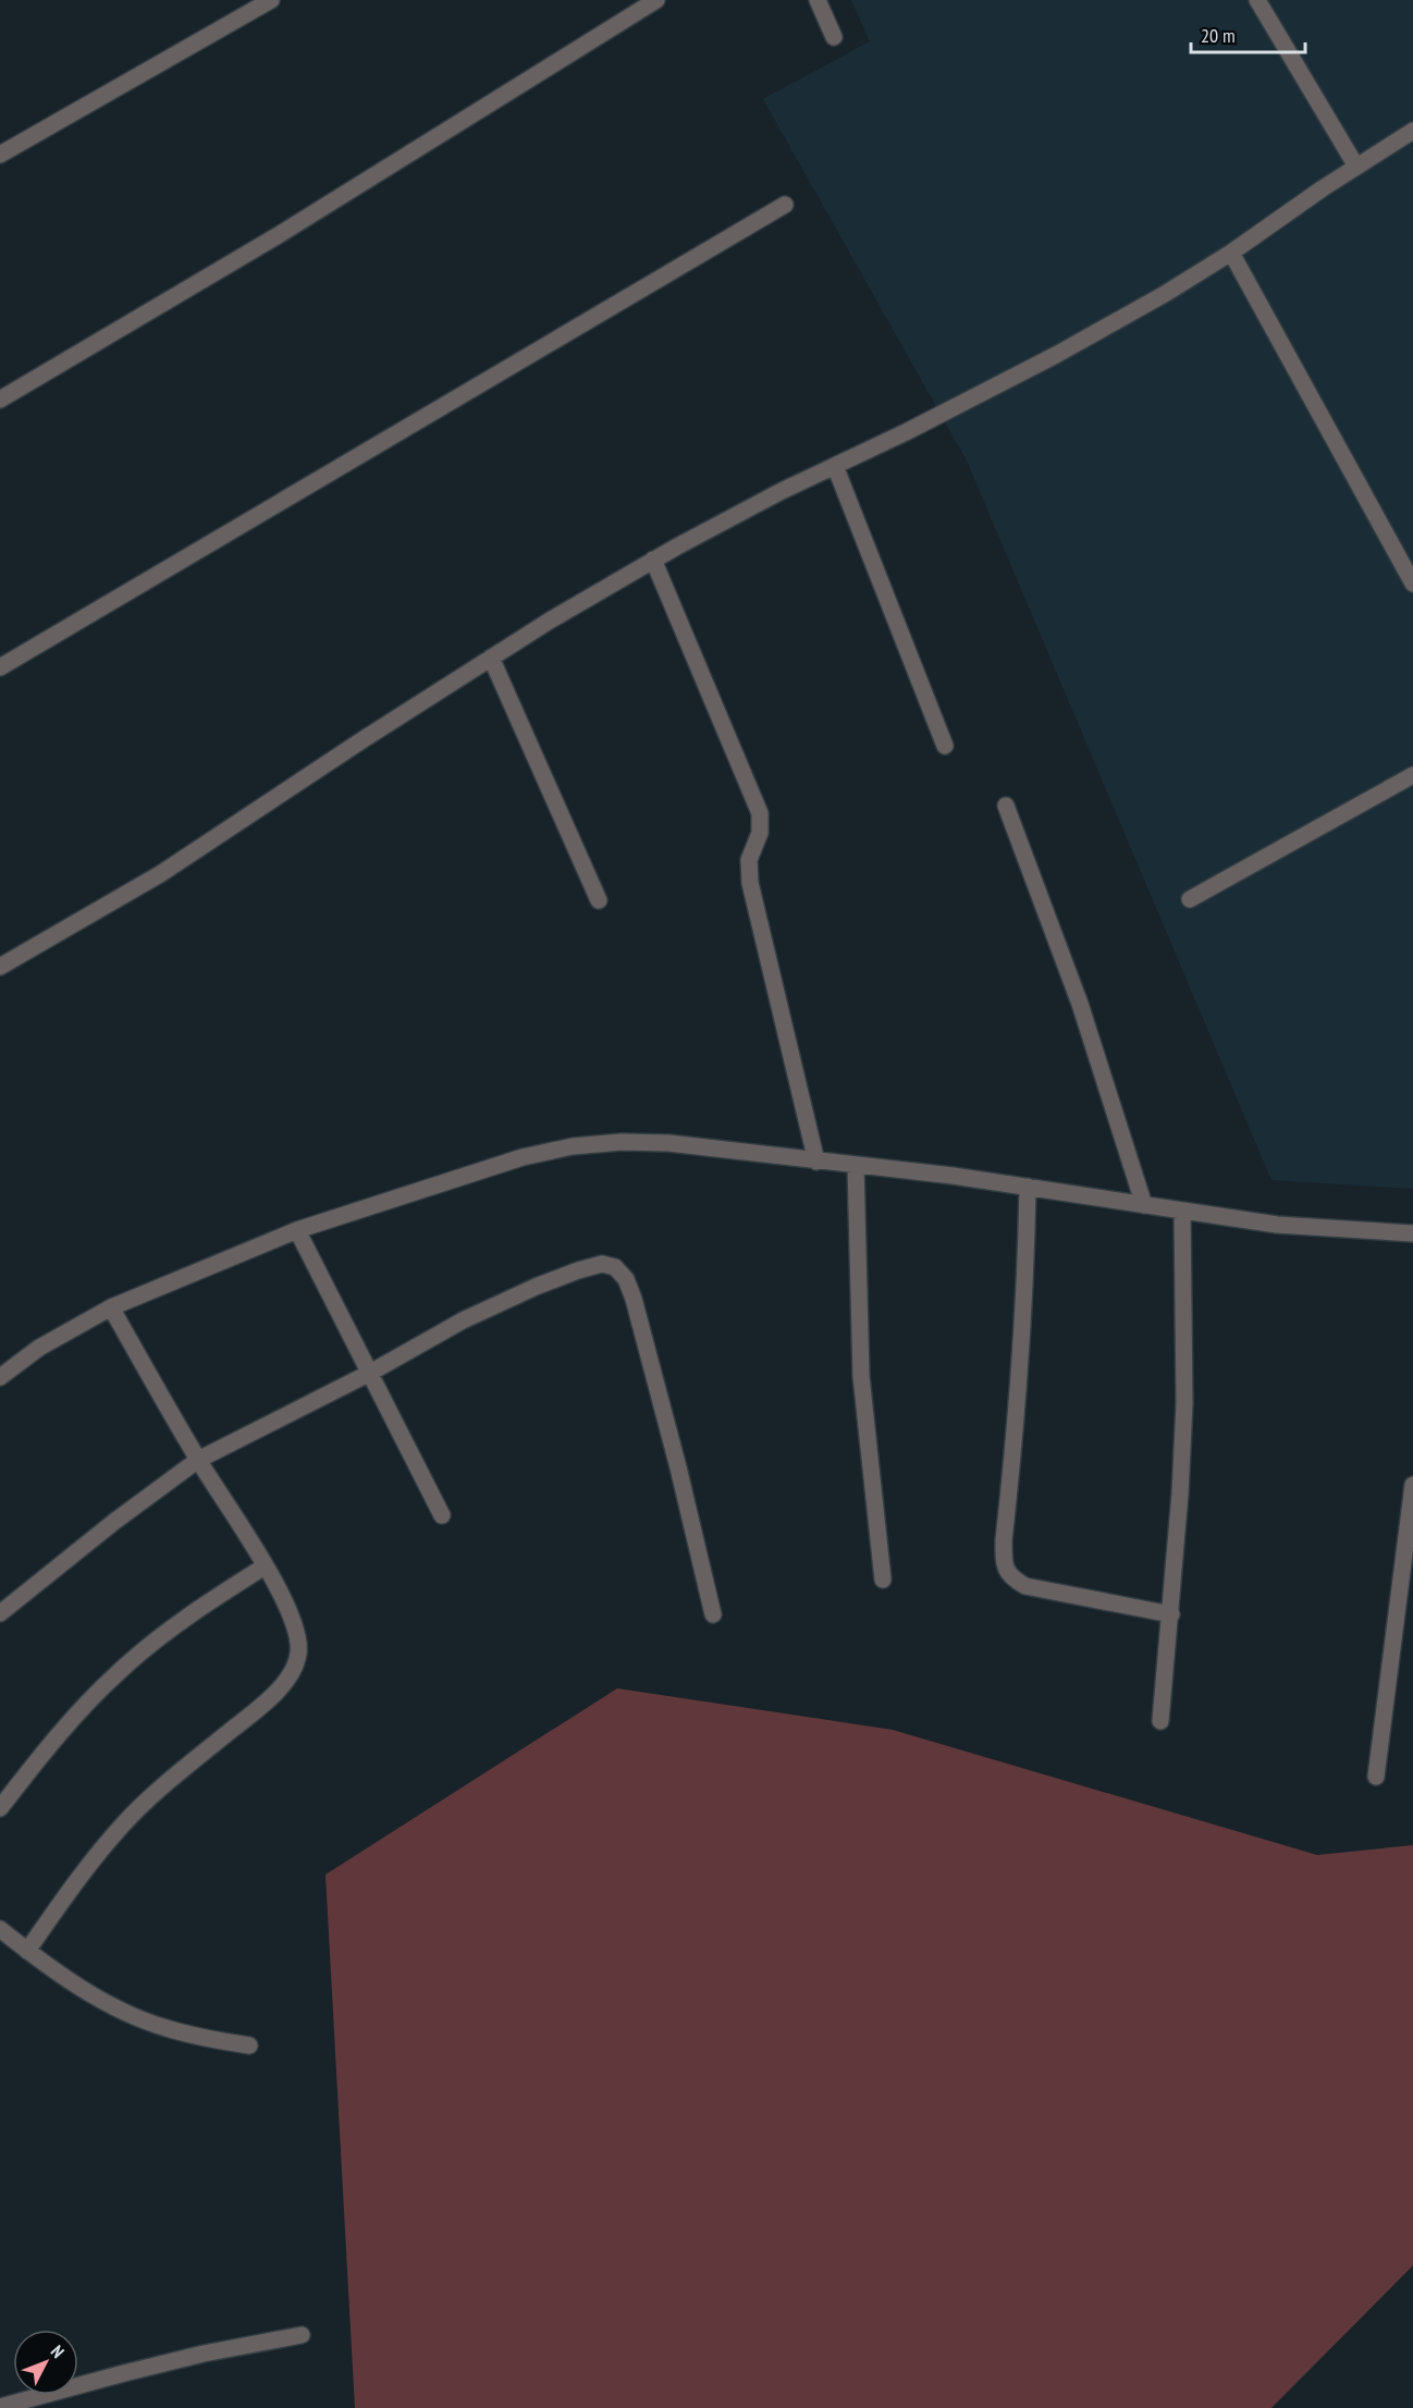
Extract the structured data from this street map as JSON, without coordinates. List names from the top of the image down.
{
  "scale_bar": "20 m",
  "north": "top right"
}
